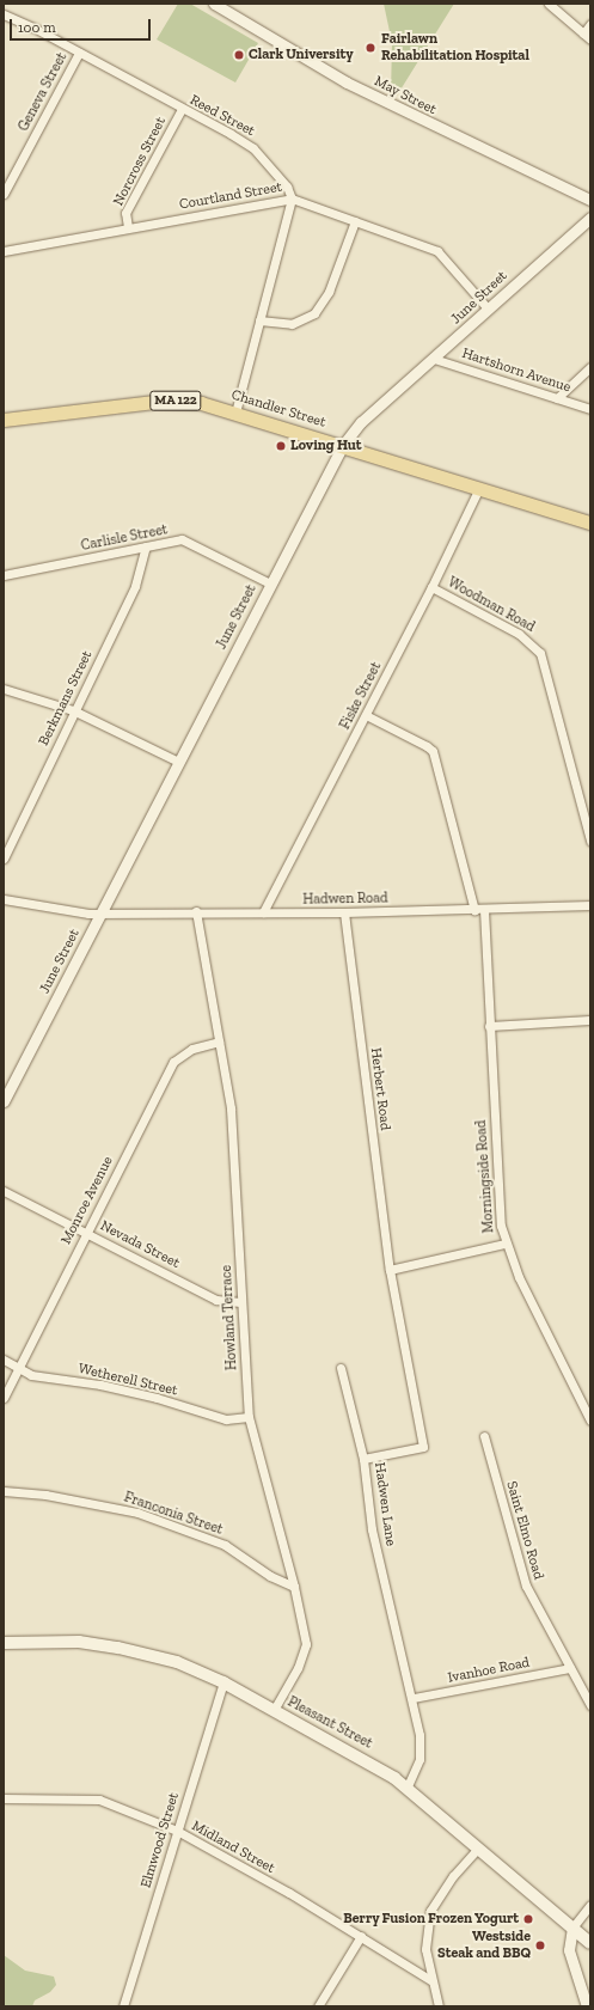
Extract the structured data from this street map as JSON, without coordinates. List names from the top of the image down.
{
  "streets": {
    "main road": ["MA 122", "Chandler Street", "Pleasant Street"],
    "street": [
      "Geneva Street",
      "May Street",
      "Reed Street",
      "Norcross Street",
      "Courtland Street",
      "June Street",
      "Hartshorn Avenue",
      "Carlisle Street",
      "Woodman Road",
      "Fiske Street",
      "Berkmans Street",
      "Hadwen Road",
      "Herbert Road",
      "Morningside Road",
      "Monroe Avenue",
      "Nevada Street",
      "Howland Terrace",
      "Wetherell Street",
      "Hadwen Lane",
      "Franconia Street",
      "Saint Elmo Road",
      "Ivanhoe Road",
      "Elmwood Street",
      "Midland Street"
    ]
  },
  "crossings": [
    ["Geneva Street", "Reed Street"],
    ["Reed Street", "Norcross Street"],
    ["Reed Street", "Courtland Street"],
    ["Norcross Street", "Courtland Street"],
    ["Courtland Street", "June Street"],
    ["June Street", "Hartshorn Avenue"],
    ["June Street", "Chandler Street"],
    ["June Street", "Carlisle Street"],
    ["June Street", "Hadwen Road"],
    ["Chandler Street", "Fiske Street"],
    ["Carlisle Street", "Berkmans Street"],
    ["Woodman Road", "Fiske Street"],
    ["Fiske Street", "Hadwen Road"],
    ["Fiske Street", "Morningside Road"],
    ["Hadwen Road", "Herbert Road"],
    ["Hadwen Road", "Morningside Road"],
    ["Hadwen Road", "Howland Terrace"],
    ["Herbert Road", "Hadwen Lane"],
    ["Monroe Avenue", "Nevada Street"],
    ["Monroe Avenue", "Howland Terrace"],
    ["Monroe Avenue", "Wetherell Street"],
    ["Nevada Street", "Howland Terrace"],
    ["Howland Terrace", "Wetherell Street"],
    ["Howland Terrace", "Franconia Street"],
    ["Howland Terrace", "Pleasant Street"],
    ["Hadwen Lane", "Ivanhoe Road"],
    ["Hadwen Lane", "Pleasant Street"],
    ["Saint Elmo Road", "Ivanhoe Road"],
    ["Pleasant Street", "Elmwood Street"],
    ["Elmwood Street", "Midland Street"]
  ],
  "places": [
    "Fairlawn Rehabilitation Hospital",
    "Clark University",
    "Loving Hut",
    "Berry Fusion Frozen Yogurt",
    "Westside Steak and BBQ"
  ],
  "scale_bar": "100 m"
}
